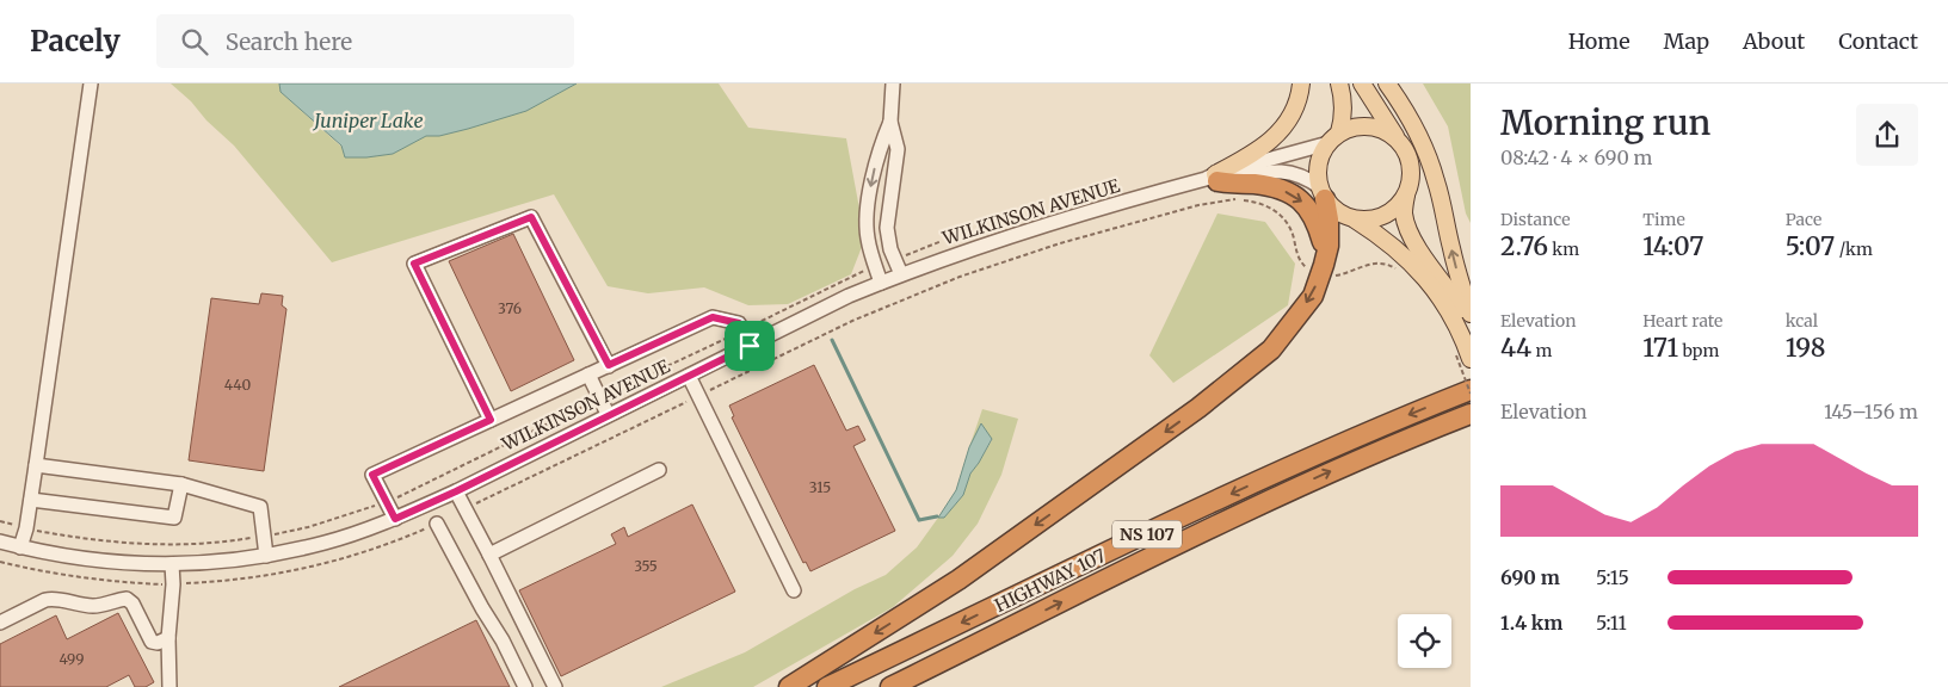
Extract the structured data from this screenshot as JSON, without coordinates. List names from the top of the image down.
{
  "streets": {
    "highway": ["NS 107", "HIGHWAY 107"],
    "street": ["WILKINSON AVENUE"]
  },
  "water": ["Juniper Lake"],
  "house_numbers": [
    "376",
    "440",
    "315",
    "355",
    "499"
  ],
  "page": {
    "header": "Pacely",
    "search": "Search here",
    "nav": [
      "Home",
      "Map",
      "About",
      "Contact"
    ],
    "heading": ["Morning run", "08:42 · 4 × 690 m"],
    "stats": [
      ["Distance", "2.76 km"],
      ["Time", "14:07"],
      ["Pace", "5:07 /km"],
      ["Elevation", "44 m"],
      ["Heart rate", "171 bpm"],
      ["kcal", "198"]
    ],
    "chart": ["Elevation", "145–156 m"],
    "list": [
      {
        "name": "690 m",
        "note": "5:15"
      },
      {
        "name": "1.4 km",
        "note": "5:11"
      }
    ]
  }
}
